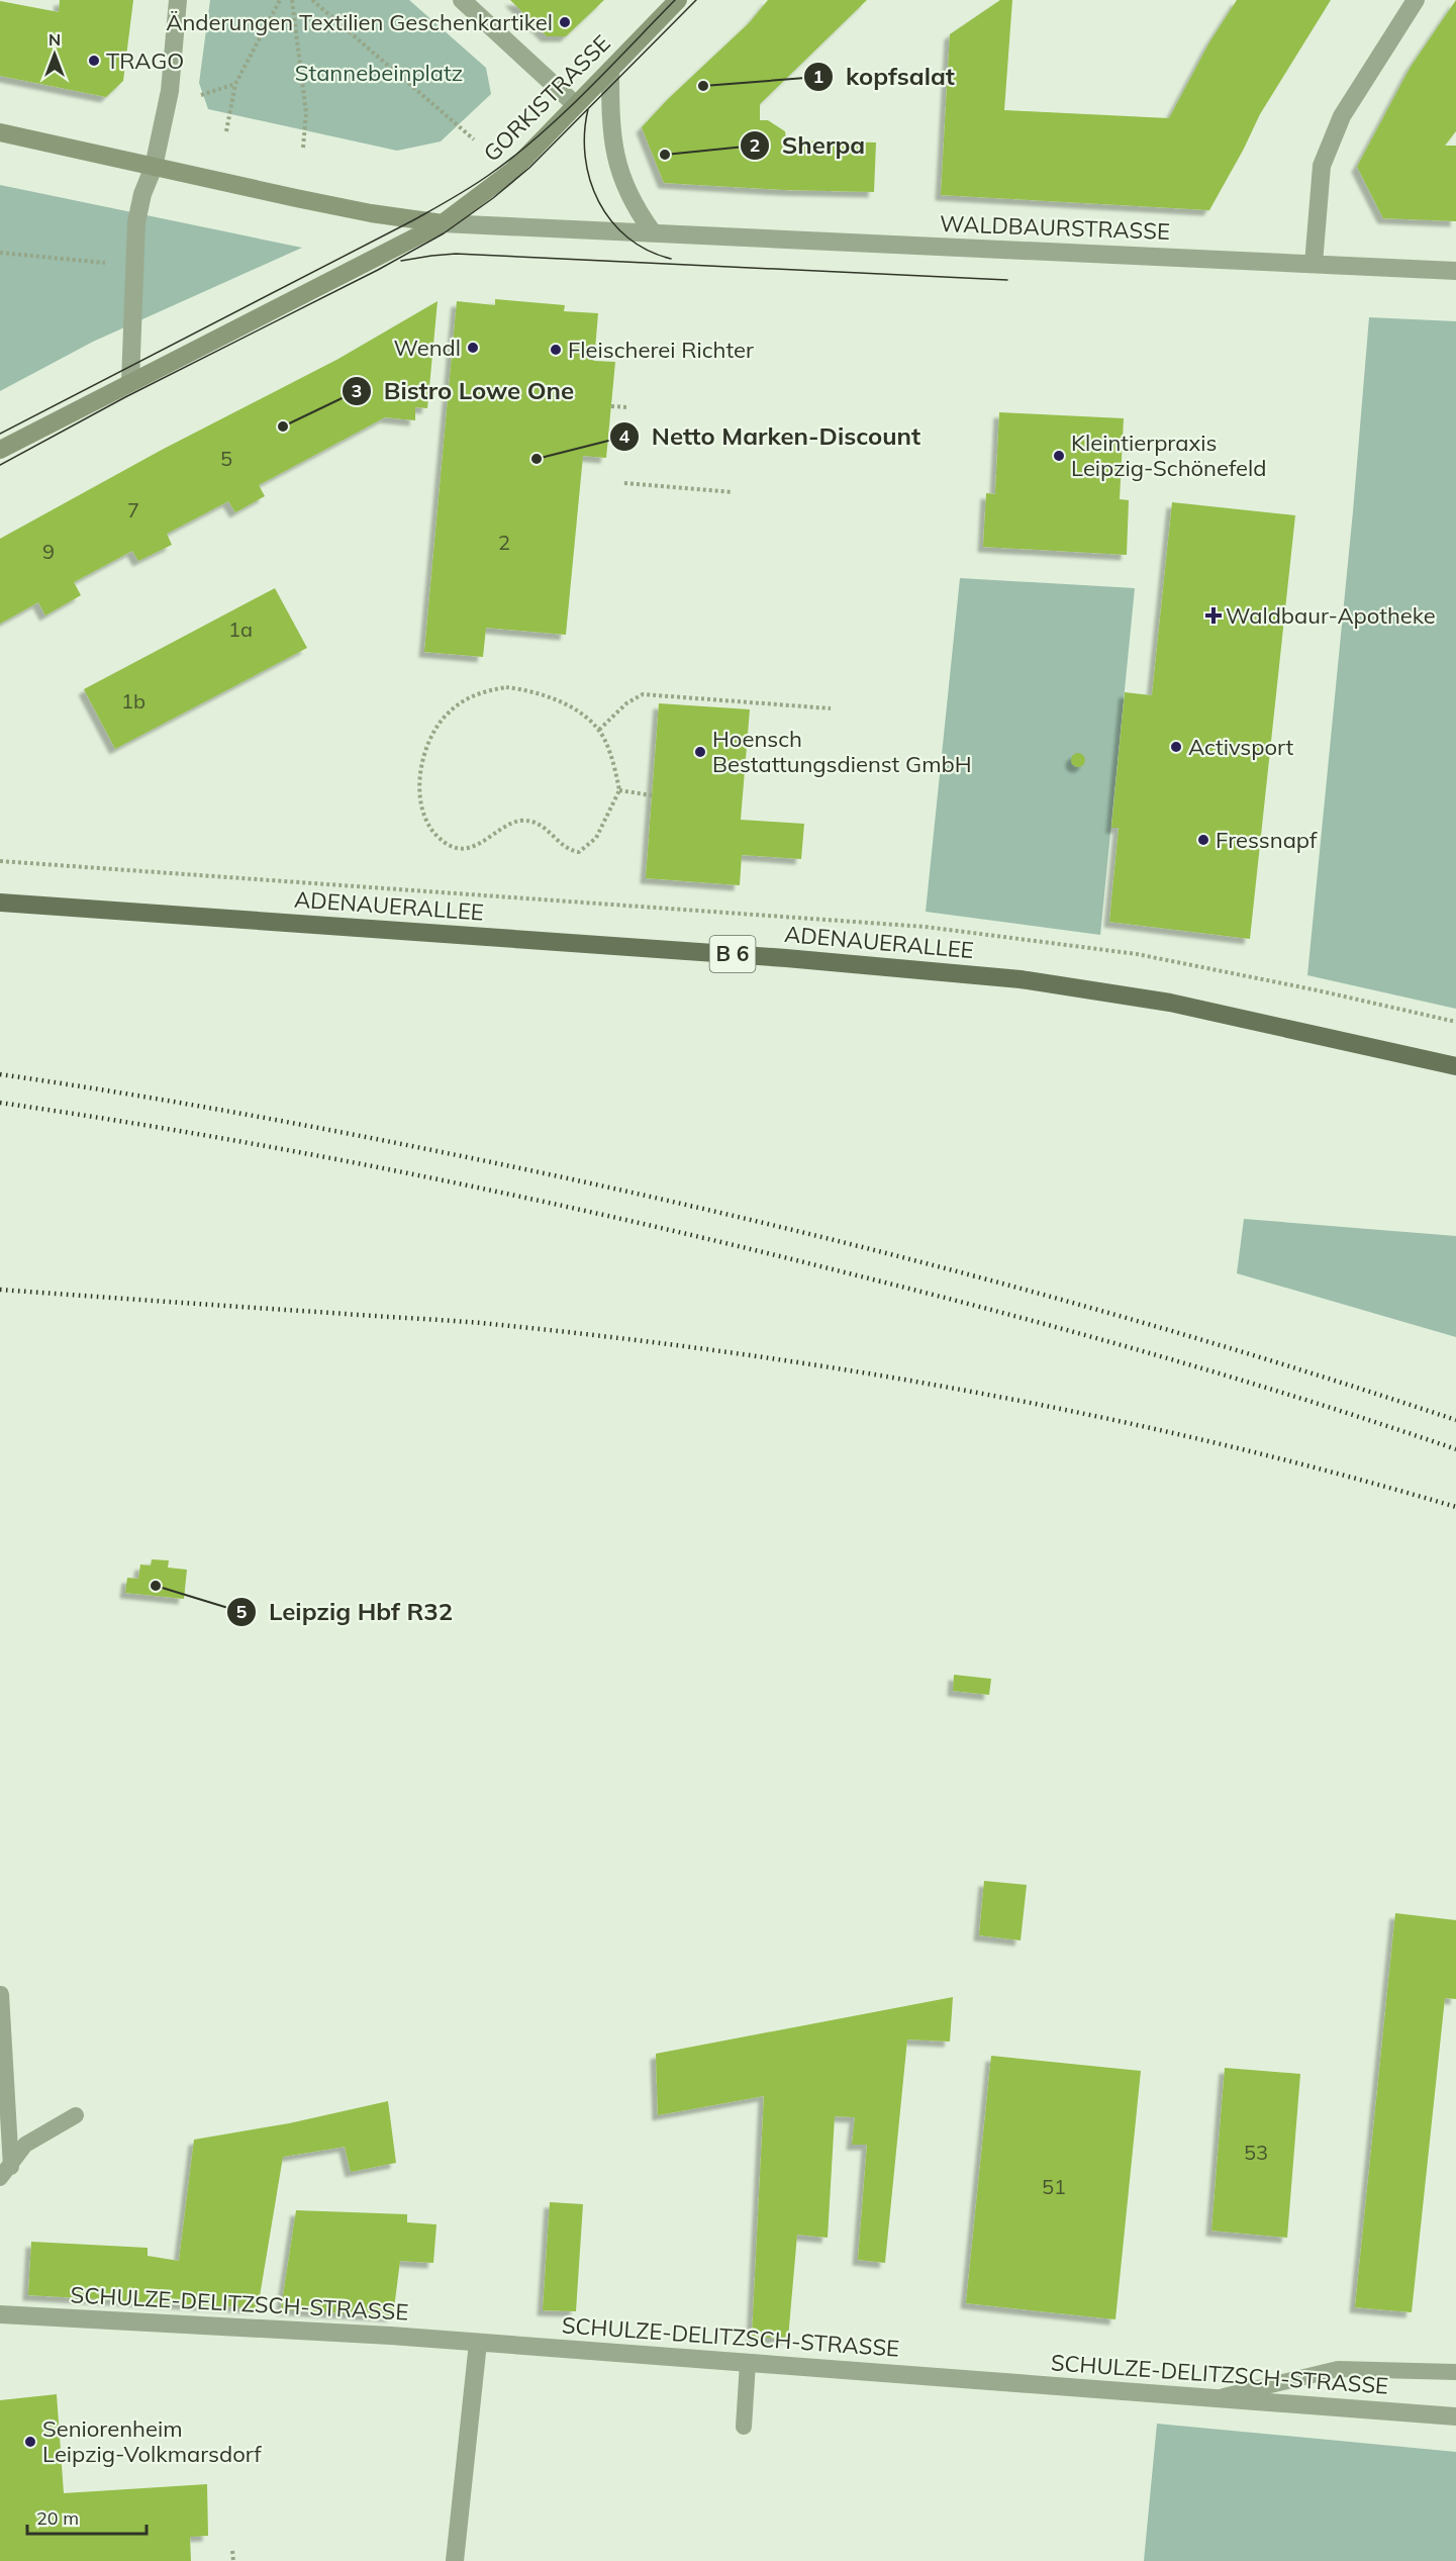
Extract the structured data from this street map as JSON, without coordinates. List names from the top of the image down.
{
  "streets": {
    "main road": ["GORKISTRASSE", "ADENAUERALLEE", "B 6"],
    "street": ["WALDBAURSTRASSE", "SCHULZE-DELITZSCH-STRASSE"]
  },
  "crossings": [
    ["GORKISTRASSE", "WALDBAURSTRASSE"]
  ],
  "parks": ["Stannebeinplatz"],
  "places": {
    "other": [
      "Änderungen Textilien Geschenkartikel",
      "TRAGO",
      "kopfsalat",
      "Sherpa",
      "Wendl",
      "Fleischerei Richter",
      "Bistro Lowe One",
      "Kleintierpraxis Leipzig-Schönefeld",
      "Netto Marken-Discount",
      "Activsport",
      "Hoensch Bestattungsdienst GmbH",
      "Fressnapf",
      "Leipzig Hbf R32",
      "Seniorenheim Leipzig-Volkmarsdorf"
    ],
    "health": ["Waldbaur-Apotheke"]
  },
  "house_numbers": [
    "5",
    "7",
    "2",
    "9",
    "1a",
    "1b",
    "53",
    "51"
  ],
  "scale_bar": "20 m",
  "north": "top"
}
